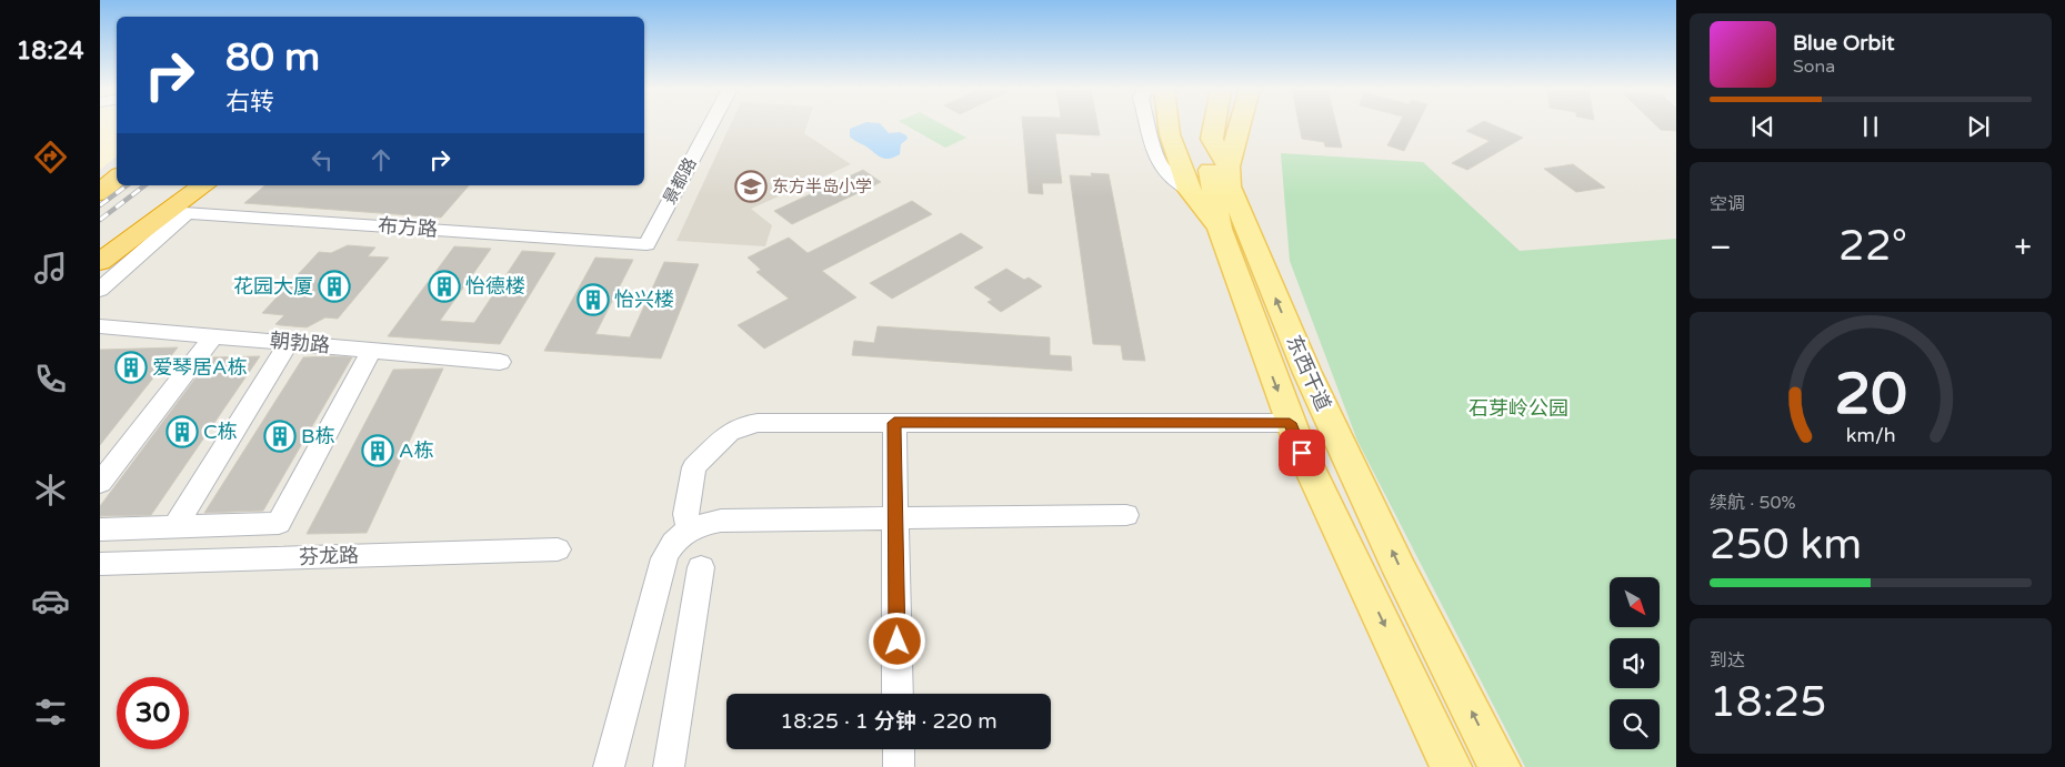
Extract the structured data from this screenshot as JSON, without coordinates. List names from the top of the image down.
{
  "streets": {
    "main road": ["东西干道"],
    "street": [
      "景都路",
      "布方路",
      "朝勃路",
      "芬龙路"
    ]
  },
  "crossings": [
    ["景都路", "布方路"]
  ],
  "parks": ["石芽岭公园"],
  "places": {
    "school or university": ["东方半岛小学"],
    "building": [
      "花园大厦",
      "怡德楼",
      "怡兴楼",
      "爱琴居A栋",
      "C栋",
      "B栋",
      "A栋"
    ]
  },
  "north": "bottom right",
  "page": {
    "tabs": "18:24",
    "turn": ["80 m", "右转"],
    "song": ["Blue Orbit", "Sona"],
    "tile": [
      "空调",
      ["续航 · 50%", "250 km"],
      ["到达", "18:25"]
    ],
    "heat": ["−", "22°", "+"],
    "limit": "30",
    "trip": "18:25 · 1 分钟 · 220 m",
    "gauge": ["20", "km/h"]
  }
}
